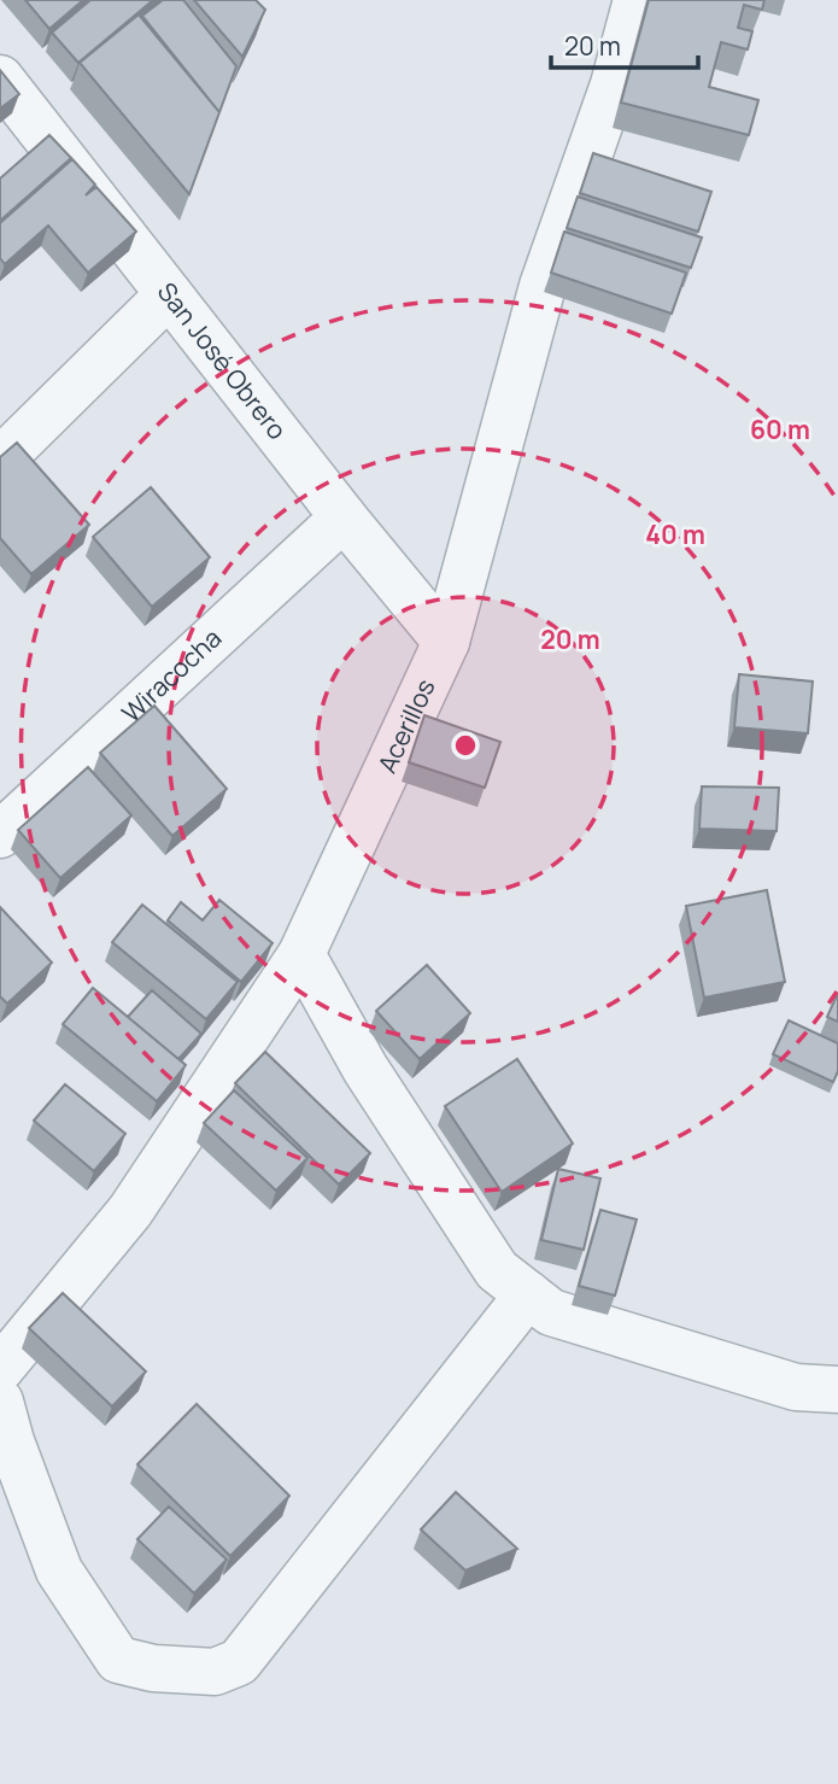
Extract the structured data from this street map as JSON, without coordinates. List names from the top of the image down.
{
  "streets": {
    "street": ["San José Obrero", "Wiracocha", "Acerillos"]
  },
  "crossings": [
    ["San José Obrero", "Wiracocha"],
    ["San José Obrero", "Acerillos"]
  ],
  "scale_bar": "20 m",
  "rings": ["60 m", "40 m", "20 m"]
}
